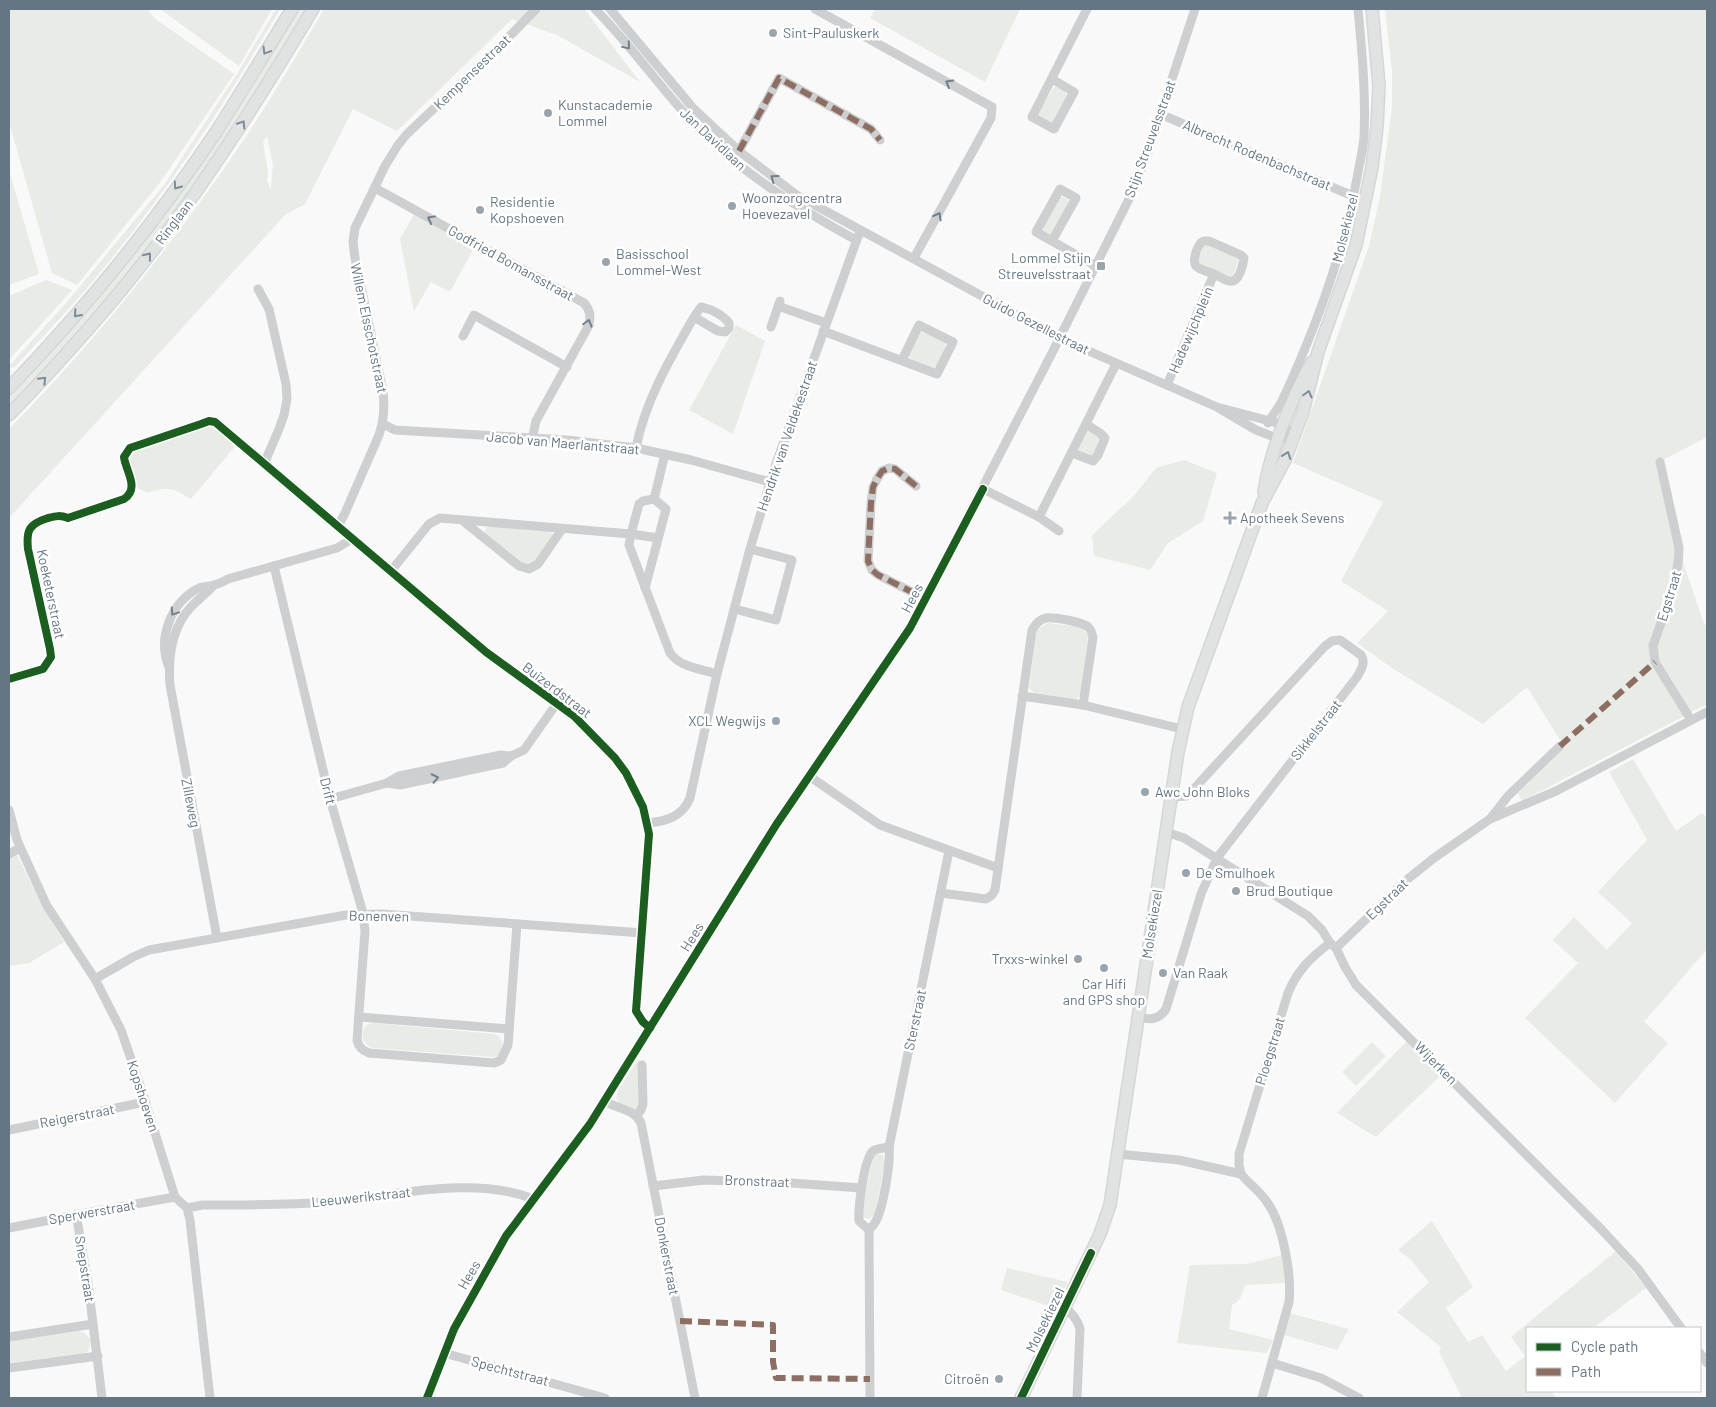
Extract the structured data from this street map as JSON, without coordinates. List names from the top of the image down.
{
  "streets": {
    "main road": ["Ringlaan", "Molsekiezel"],
    "street": [
      "Kempensestraat",
      "Jan Davidlaan",
      "Stijn Streuvelsstraat",
      "Albrecht Rodenbachstraat",
      "Godfried Bomansstraat",
      "Guido Gezellestraat",
      "Willem Elsschotstraat",
      "Hadewijchplein",
      "Hendrik van Veldekestraat",
      "Jacob van Maerlantstraat",
      "Koeketerstraat",
      "Egstraat",
      "Hees",
      "Buizerdstraat",
      "Sikkelstraat",
      "Drift",
      "Zilleweg",
      "Bonenven",
      "Sterstraat",
      "Ploegstraat",
      "Wijerken",
      "Kopshoeven",
      "Reigerstraat",
      "Bronstraat",
      "Leeuwerikstraat",
      "Sperwerstraat",
      "Donkerstraat",
      "Snepstraat",
      "Spechtstraat"
    ]
  },
  "crossings": [
    ["Kempensestraat", "Willem Elsschotstraat"],
    ["Jan Davidlaan", "Guido Gezellestraat"],
    ["Jan Davidlaan", "Hendrik van Veldekestraat"],
    ["Stijn Streuvelsstraat", "Albrecht Rodenbachstraat"],
    ["Stijn Streuvelsstraat", "Guido Gezellestraat"],
    ["Stijn Streuvelsstraat", "Hees"],
    ["Albrecht Rodenbachstraat", "Molsekiezel"],
    ["Molsekiezel", "Guido Gezellestraat"],
    ["Molsekiezel", "Sikkelstraat"],
    ["Molsekiezel", "Wijerken"],
    ["Godfried Bomansstraat", "Willem Elsschotstraat"],
    ["Godfried Bomansstraat", "Jacob van Maerlantstraat"],
    ["Guido Gezellestraat", "Hadewijchplein"],
    ["Guido Gezellestraat", "Hendrik van Veldekestraat"],
    ["Guido Gezellestraat", "Hees"],
    ["Willem Elsschotstraat", "Jacob van Maerlantstraat"],
    ["Willem Elsschotstraat", "Buizerdstraat"],
    ["Hendrik van Veldekestraat", "Jacob van Maerlantstraat"],
    ["Hendrik van Veldekestraat", "Buizerdstraat"],
    ["Koeketerstraat", "Buizerdstraat"],
    ["Egstraat", "Ploegstraat"],
    ["Egstraat", "Wijerken"],
    ["Hees", "Buizerdstraat"],
    ["Hees", "Leeuwerikstraat"],
    ["Hees", "Spechtstraat"],
    ["Buizerdstraat", "Zilleweg"],
    ["Buizerdstraat", "Bonenven"],
    ["Sikkelstraat", "Wijerken"],
    ["Drift", "Zilleweg"],
    ["Drift", "Bonenven"],
    ["Zilleweg", "Bonenven"],
    ["Bonenven", "Kopshoeven"],
    ["Sterstraat", "Bronstraat"],
    ["Ploegstraat", "Wijerken"],
    ["Kopshoeven", "Reigerstraat"],
    ["Kopshoeven", "Leeuwerikstraat"],
    ["Kopshoeven", "Sperwerstraat"],
    ["Bronstraat", "Donkerstraat"],
    ["Sperwerstraat", "Snepstraat"]
  ],
  "one_way": ["Godfried Bomansstraat"],
  "places": {
    "other": [
      "Sint-Pauluskerk",
      "Kunstacademie Lommel",
      "Woonzorgcentra Hoevezavel",
      "Residentie Kopshoeven",
      "Basisschool Lommel-West",
      "XCL Wegwijs",
      "Awc John Bloks",
      "De Smulhoek",
      "Brud Boutique",
      "Trxxs-winkel",
      "Car Hifi and GPS shop",
      "Van Raak",
      "Citroën"
    ],
    "transit": ["Lommel Stijn Streuvelsstraat"],
    "health": ["Apotheek Sevens"]
  },
  "legend": ["Cycle path", "Path"]
}
